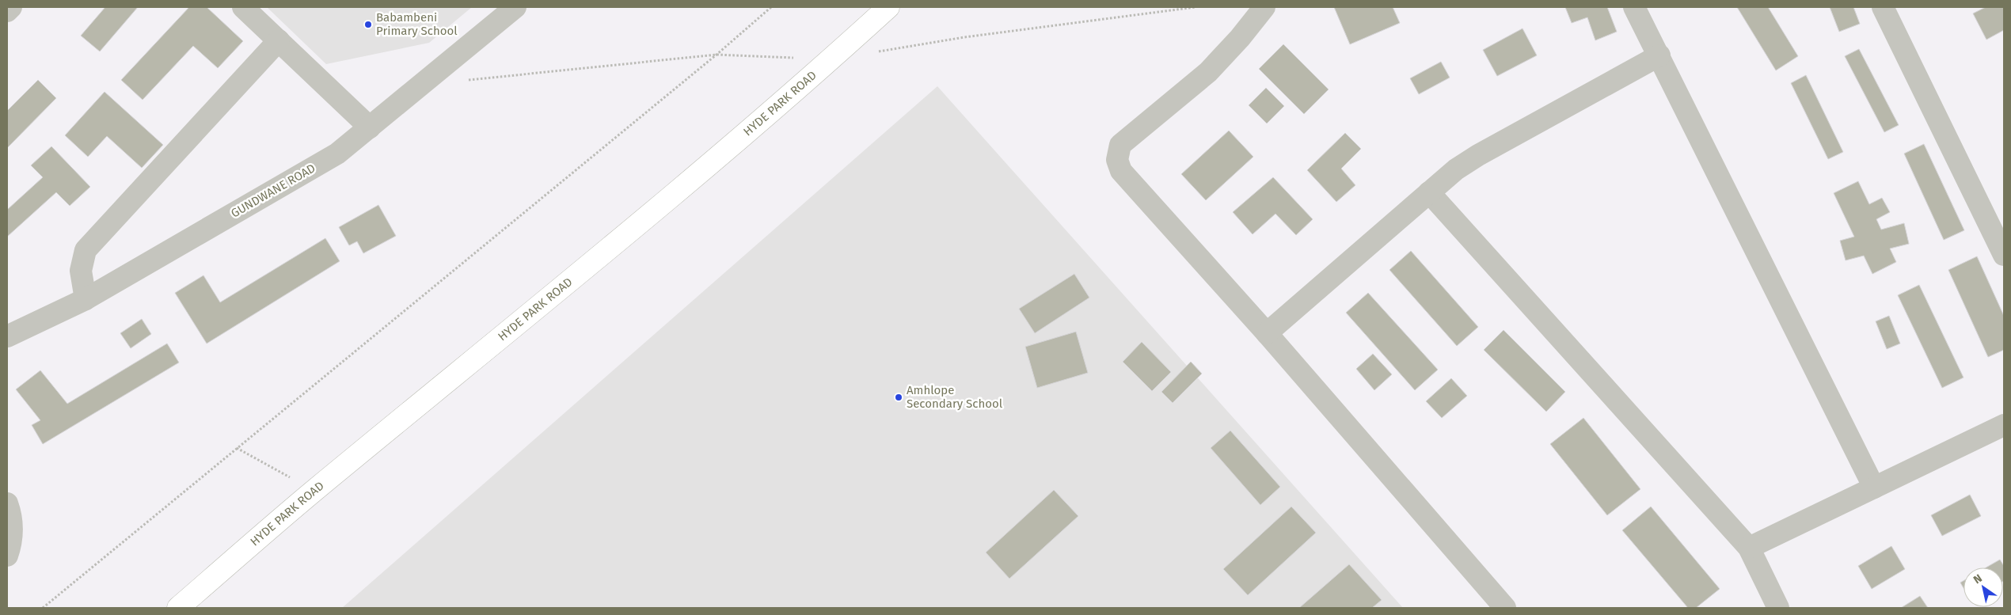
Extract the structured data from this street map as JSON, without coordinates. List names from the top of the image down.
{
  "streets": {
    "street": ["HYDE PARK ROAD", "GUNDWANE ROAD"]
  },
  "places": ["Babambeni Primary School", "Amhlope Secondary School"],
  "north": "top left"
}
